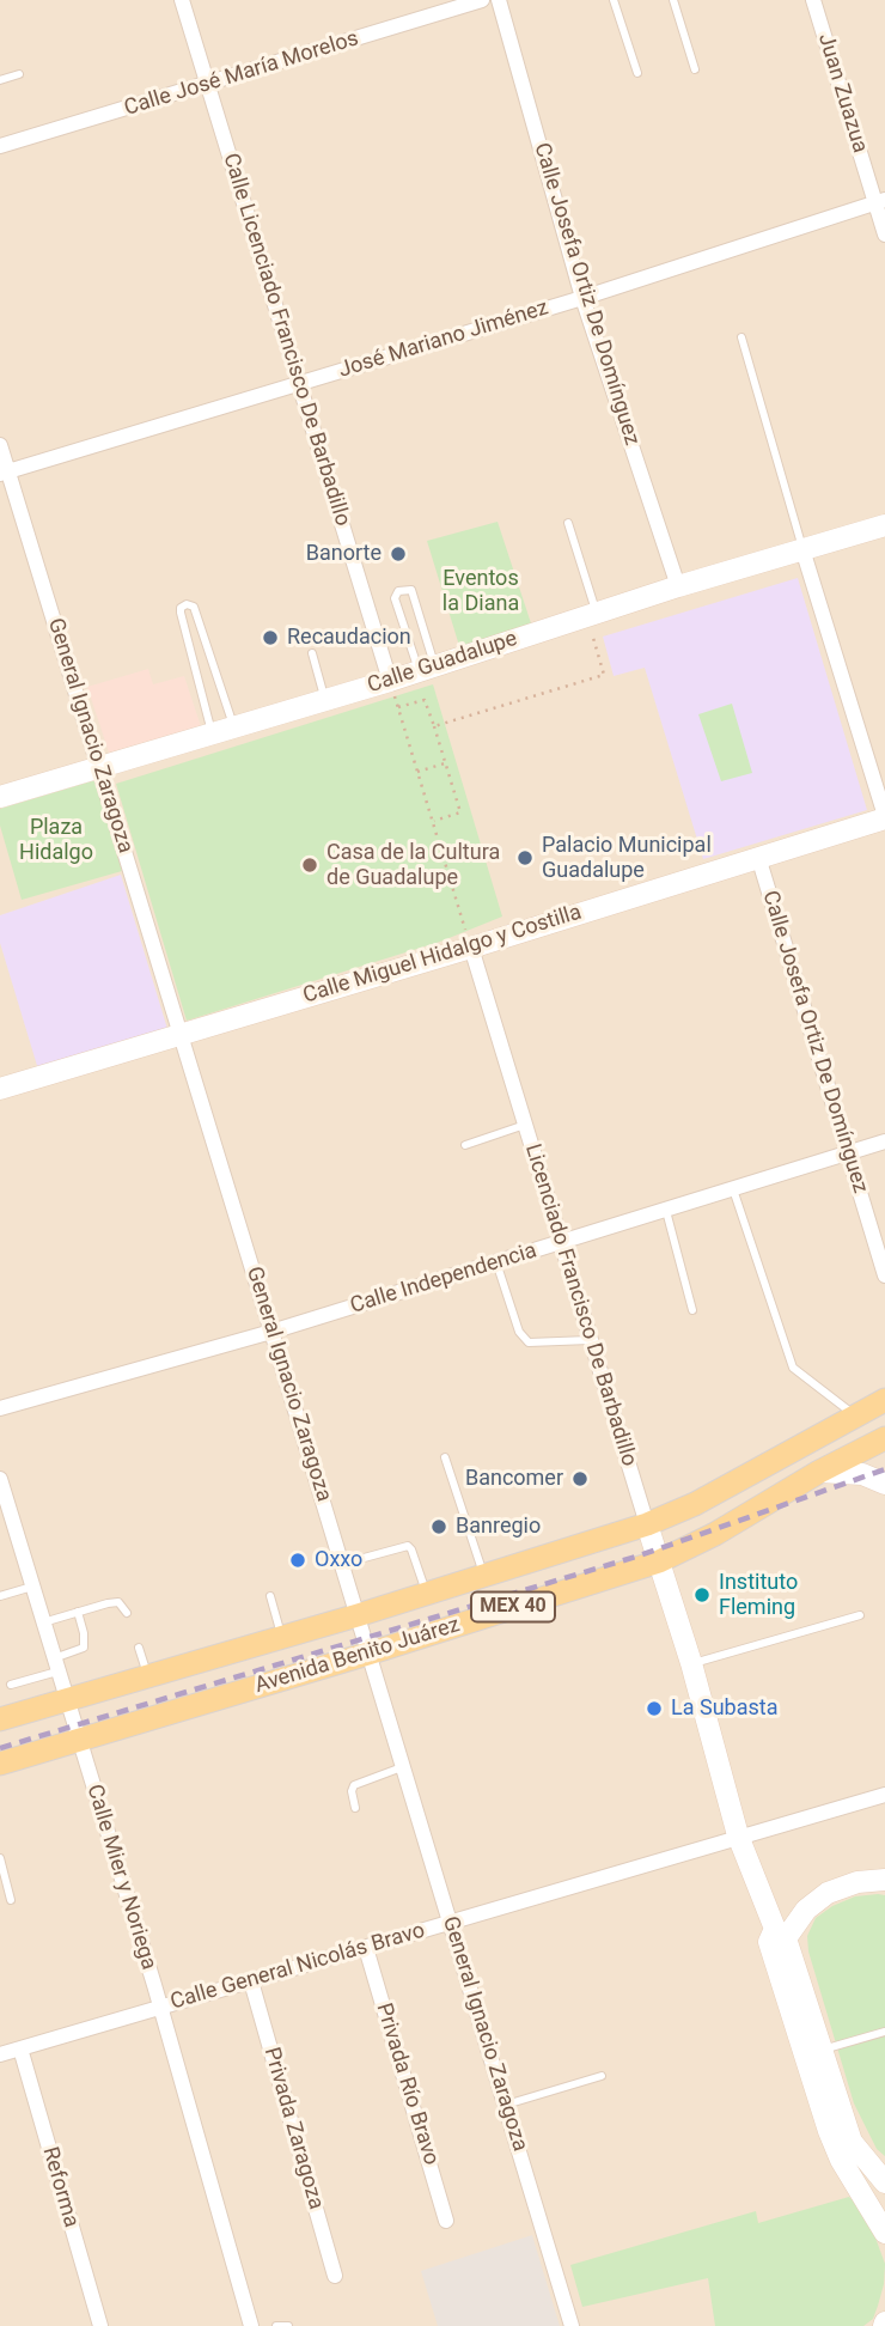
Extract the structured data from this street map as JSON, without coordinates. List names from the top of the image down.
{
  "streets": {
    "main road": ["MEX 40", "Avenida Benito Juárez"],
    "street": [
      "Calle José María Morelos",
      "Juan Zuazua",
      "Calle Josefa Ortiz De Domínguez",
      "Calle Licenciado Francisco De Barbadillo",
      "José Mariano Jiménez",
      "Calle Guadalupe",
      "General Ignacio Zaragoza",
      "Calle Miguel Hidalgo y Costilla",
      "Calle Independencia",
      "Licenciado Francisco De Barbadillo",
      "Calle Mier y Noriega",
      "Calle General Nicolás Bravo",
      "Privada Río Bravo",
      "Privada Zaragoza",
      "Reforma"
    ]
  },
  "crossings": [
    ["Calle José María Morelos", "Calle Licenciado Francisco De Barbadillo"],
    ["Juan Zuazua", "José Mariano Jiménez"],
    ["Calle Josefa Ortiz De Domínguez", "José Mariano Jiménez"],
    ["Calle Josefa Ortiz De Domínguez", "Calle Guadalupe"],
    ["Calle Josefa Ortiz De Domínguez", "Calle Miguel Hidalgo y Costilla"],
    ["Calle Josefa Ortiz De Domínguez", "Calle Independencia"],
    ["Calle Licenciado Francisco De Barbadillo", "José Mariano Jiménez"],
    ["Calle Licenciado Francisco De Barbadillo", "Calle Guadalupe"],
    ["José Mariano Jiménez", "General Ignacio Zaragoza"],
    ["Calle Guadalupe", "General Ignacio Zaragoza"],
    ["General Ignacio Zaragoza", "Calle Miguel Hidalgo y Costilla"],
    ["General Ignacio Zaragoza", "Calle Independencia"],
    ["General Ignacio Zaragoza", "Avenida Benito Juárez"],
    ["General Ignacio Zaragoza", "Calle General Nicolás Bravo"],
    ["Calle Miguel Hidalgo y Costilla", "Licenciado Francisco De Barbadillo"],
    ["Calle Independencia", "Licenciado Francisco De Barbadillo"],
    ["Licenciado Francisco De Barbadillo", "Avenida Benito Juárez"],
    ["Licenciado Francisco De Barbadillo", "Calle General Nicolás Bravo"],
    ["Avenida Benito Juárez", "Calle Mier y Noriega"],
    ["Calle Mier y Noriega", "Calle General Nicolás Bravo"],
    ["Calle General Nicolás Bravo", "Privada Río Bravo"],
    ["Calle General Nicolás Bravo", "Privada Zaragoza"],
    ["Calle General Nicolás Bravo", "Reforma"]
  ],
  "parks": ["Eventos la Diana", "Plaza Hidalgo"],
  "places": [
    "Banorte",
    "Recaudacion",
    "Palacio Municipal Guadalupe",
    "Casa de la Cultura de Guadalupe",
    "Bancomer",
    "Banregio",
    "Oxxo",
    "Instituto Fleming",
    "La Subasta"
  ]
}
